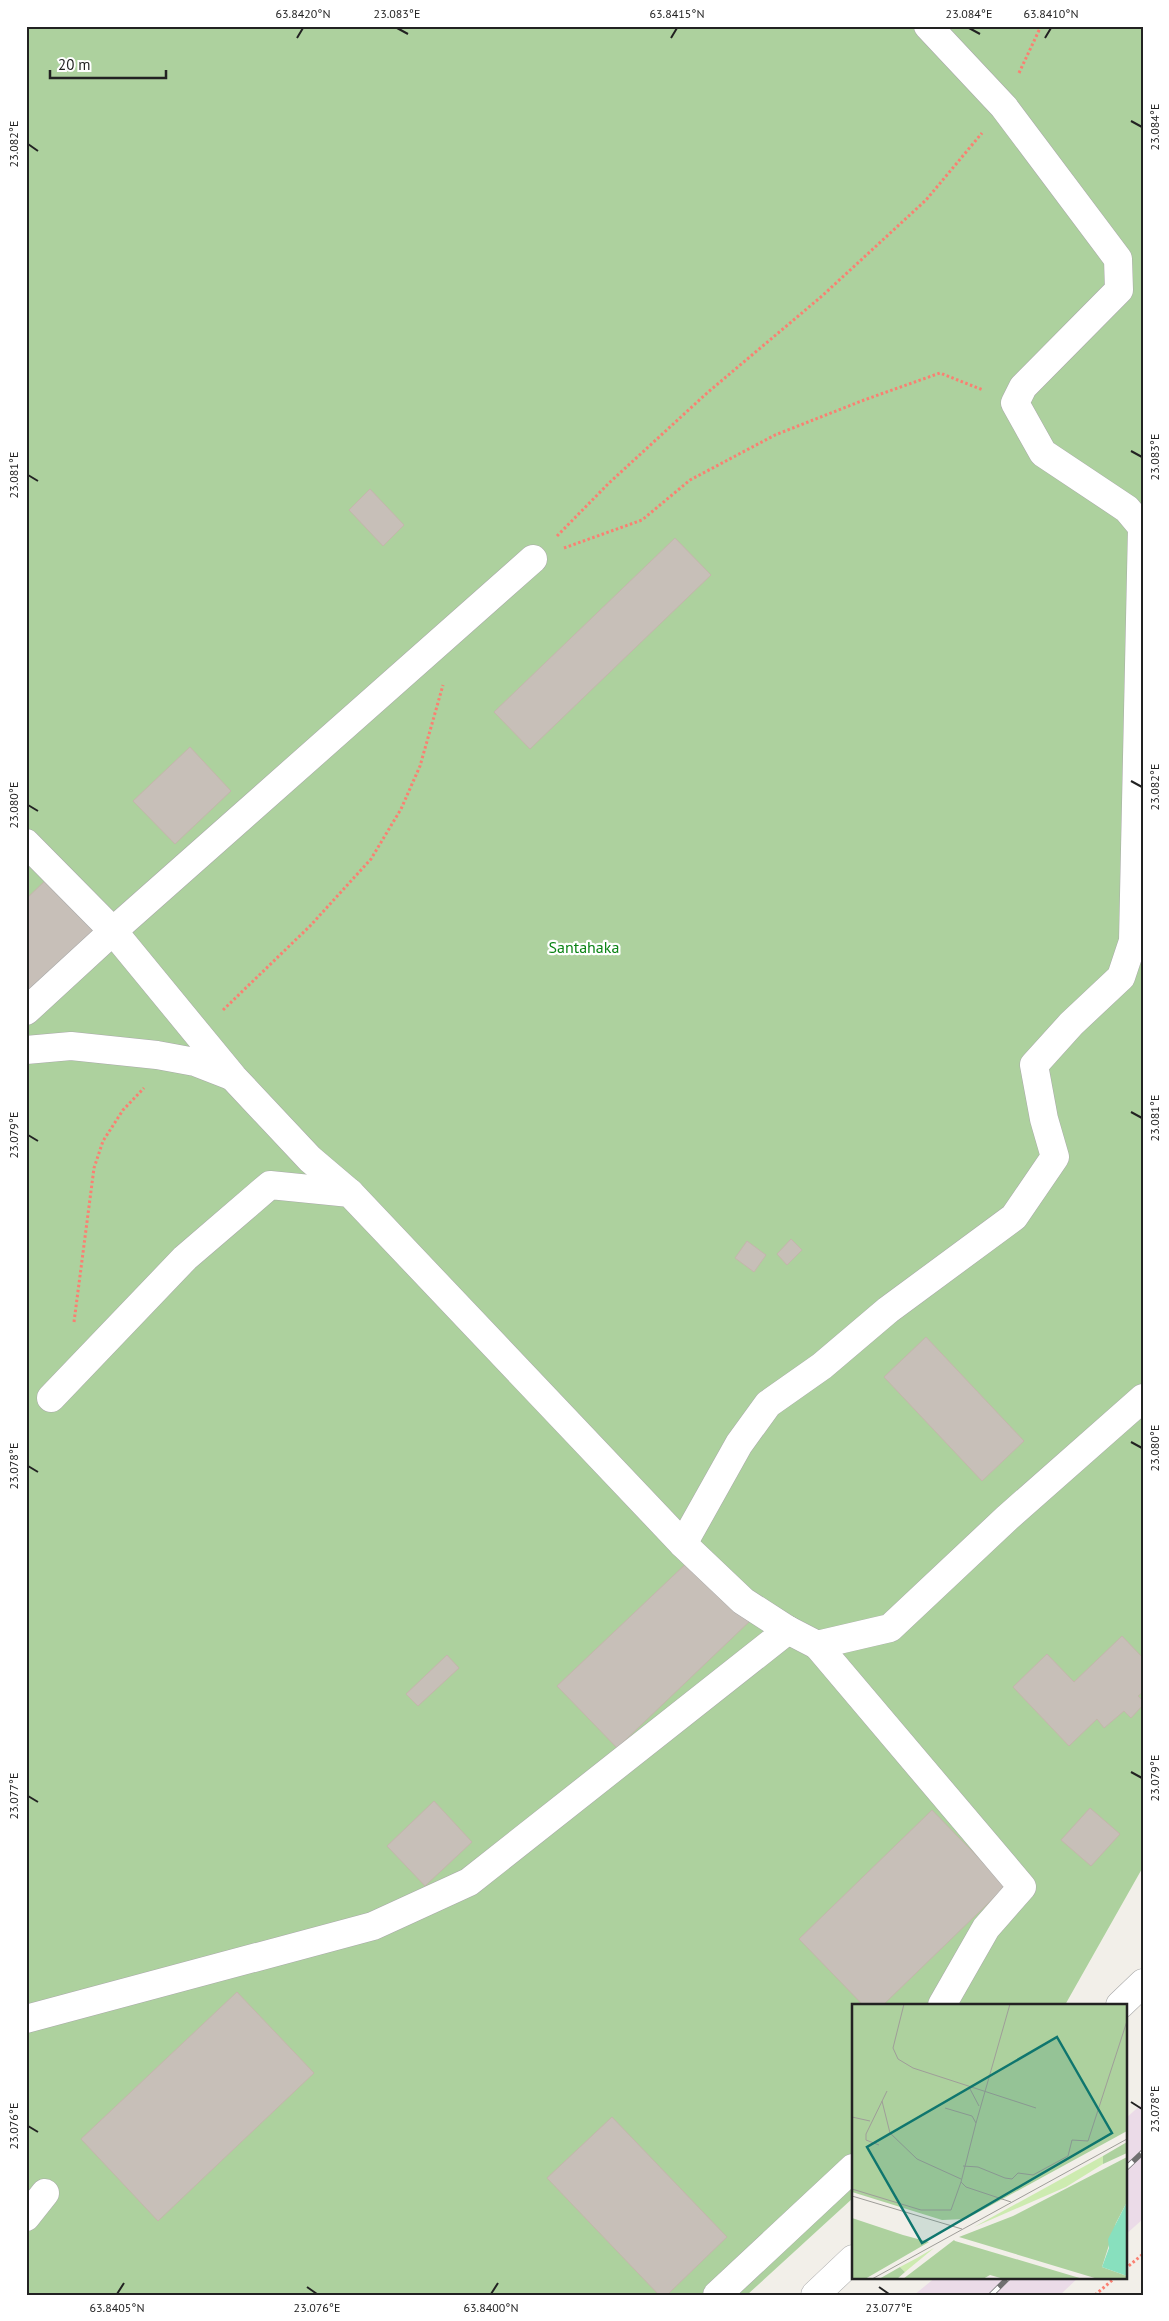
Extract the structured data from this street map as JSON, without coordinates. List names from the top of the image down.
{
  "parks": ["Santahaka"],
  "scale_bar": "20 m",
  "coordinates": [
    "63.8420°N",
    "23.083°E",
    "63.8415°N",
    "23.084°E",
    "63.8410°N",
    "23.082°E",
    "23.081°E",
    "23.080°E",
    "23.079°E",
    "23.078°E",
    "23.077°E",
    "23.076°E",
    "63.8405°N",
    "63.8400°N"
  ]
}
